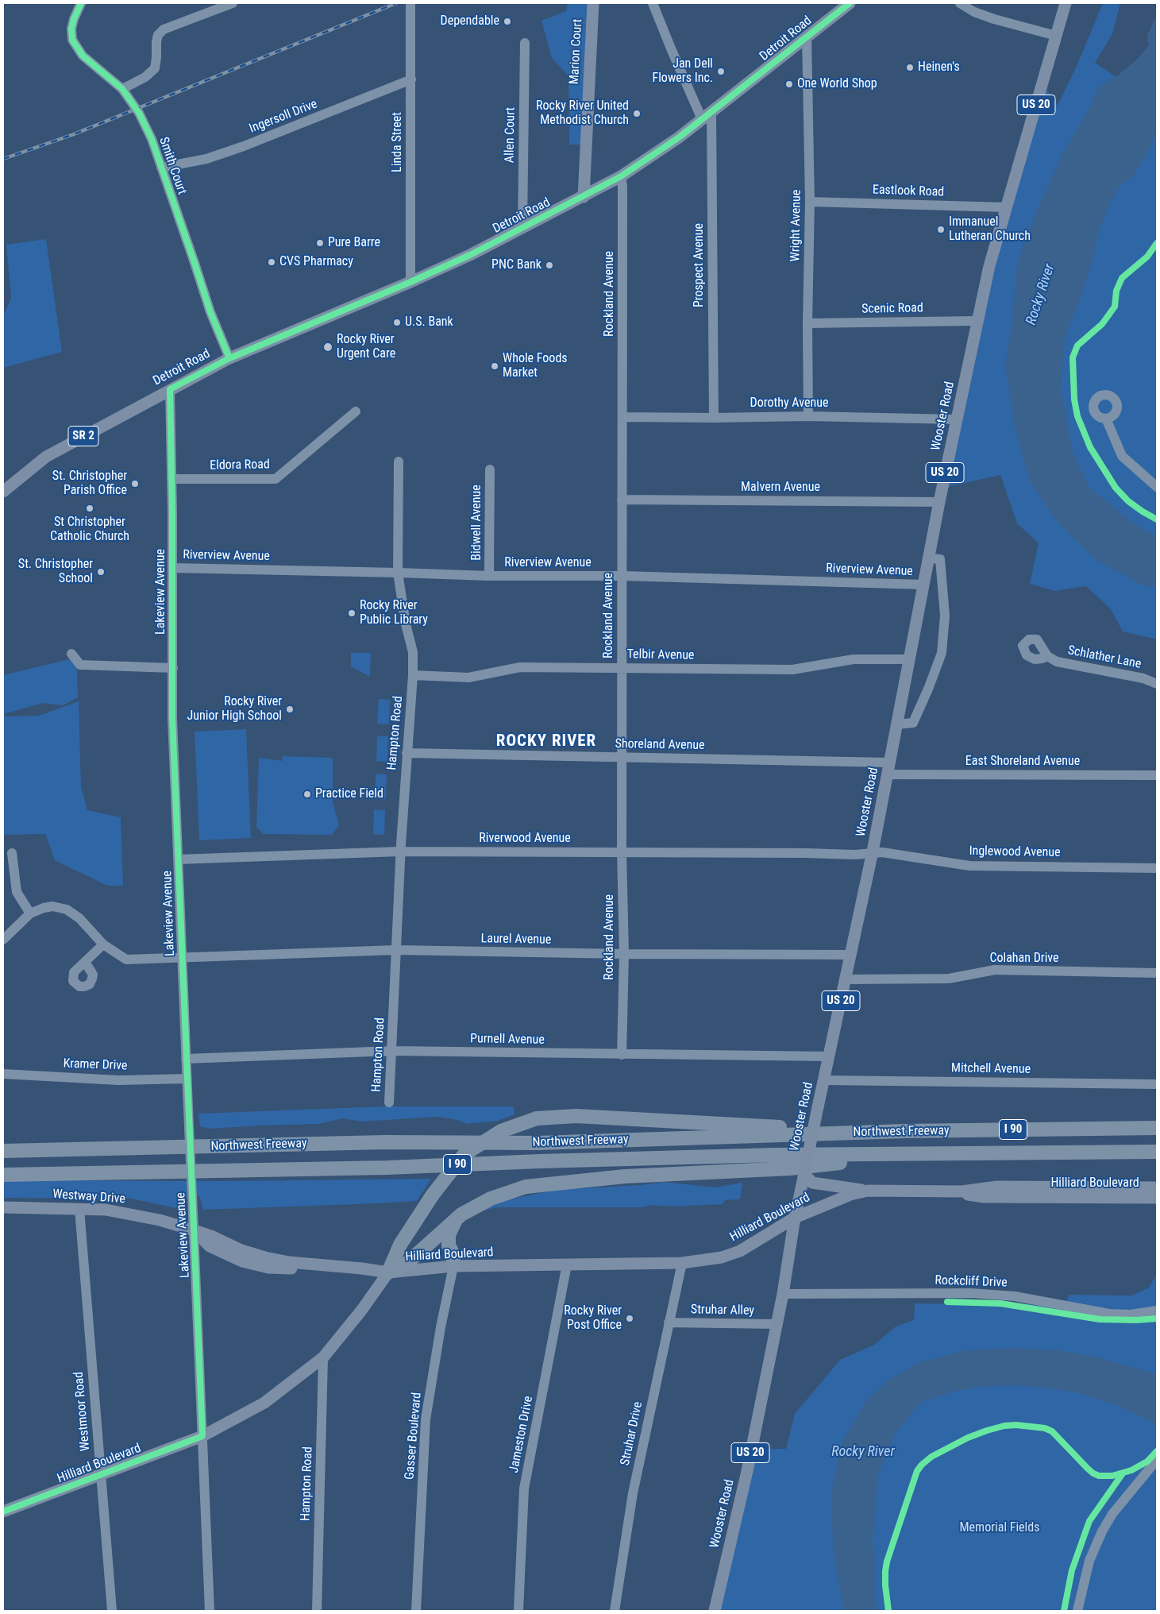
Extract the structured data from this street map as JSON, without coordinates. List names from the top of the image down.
{
  "streets": {
    "highway": ["I 90", "Northwest Freeway"],
    "main road": [
      "Detroit Road",
      "Marion Court",
      "US 20",
      "Wooster Road",
      "SR 2",
      "Hilliard Boulevard",
      "Westway Drive"
    ],
    "street": [
      "Ingersoll Drive",
      "Allen Court",
      "Linda Street",
      "Smith Court",
      "Eastlook Road",
      "Wright Avenue",
      "Prospect Avenue",
      "Rockland Avenue",
      "Scenic Road",
      "Dorothy Avenue",
      "Eldora Road",
      "Malvern Avenue",
      "Bidwell Avenue",
      "Riverview Avenue",
      "Lakeview Avenue",
      "Telbir Avenue",
      "Schlather Lane",
      "Hampton Road",
      "Shoreland Avenue",
      "East Shoreland Avenue",
      "Riverwood Avenue",
      "Inglewood Avenue",
      "Laurel Avenue",
      "Colahan Drive",
      "Purnell Avenue",
      "Kramer Drive",
      "Mitchell Avenue",
      "Rockcliff Drive",
      "Struhar Alley",
      "Westmoor Road",
      "Struhar Drive",
      "Jameston Drive",
      "Gasser Boulevard"
    ]
  },
  "crossings": [
    ["Detroit Road", "Marion Court"],
    ["Detroit Road", "Allen Court"],
    ["Detroit Road", "Linda Street"],
    ["Detroit Road", "Smith Court"],
    ["Detroit Road", "Wright Avenue"],
    ["Detroit Road", "Prospect Avenue"],
    ["Detroit Road", "Rockland Avenue"],
    ["Detroit Road", "Lakeview Avenue"],
    ["Ingersoll Drive", "Linda Street"],
    ["Ingersoll Drive", "Smith Court"],
    ["Eastlook Road", "Wright Avenue"],
    ["Eastlook Road", "Wooster Road"],
    ["Wright Avenue", "Scenic Road"],
    ["Wright Avenue", "Dorothy Avenue"],
    ["Prospect Avenue", "Dorothy Avenue"],
    ["Rockland Avenue", "Dorothy Avenue"],
    ["Rockland Avenue", "Malvern Avenue"],
    ["Rockland Avenue", "Riverview Avenue"],
    ["Rockland Avenue", "Telbir Avenue"],
    ["Rockland Avenue", "Shoreland Avenue"],
    ["Rockland Avenue", "Riverwood Avenue"],
    ["Rockland Avenue", "Laurel Avenue"],
    ["Rockland Avenue", "Purnell Avenue"],
    ["Scenic Road", "Wooster Road"],
    ["Dorothy Avenue", "Wooster Road"],
    ["Wooster Road", "Malvern Avenue"],
    ["Wooster Road", "Riverview Avenue"],
    ["Wooster Road", "Telbir Avenue"],
    ["Wooster Road", "Shoreland Avenue"],
    ["Wooster Road", "East Shoreland Avenue"],
    ["Wooster Road", "Riverwood Avenue"],
    ["Wooster Road", "Inglewood Avenue"],
    ["Wooster Road", "Laurel Avenue"],
    ["Wooster Road", "Colahan Drive"],
    ["Wooster Road", "Purnell Avenue"],
    ["Wooster Road", "Mitchell Avenue"],
    ["Wooster Road", "Hilliard Boulevard"],
    ["Wooster Road", "Rockcliff Drive"],
    ["Wooster Road", "Struhar Alley"],
    ["Eldora Road", "Lakeview Avenue"],
    ["Bidwell Avenue", "Riverview Avenue"],
    ["Riverview Avenue", "Lakeview Avenue"],
    ["Riverview Avenue", "Hampton Road"],
    ["Lakeview Avenue", "Riverwood Avenue"],
    ["Lakeview Avenue", "Laurel Avenue"],
    ["Lakeview Avenue", "Purnell Avenue"],
    ["Lakeview Avenue", "Kramer Drive"],
    ["Lakeview Avenue", "Hilliard Boulevard"],
    ["Lakeview Avenue", "Westway Drive"],
    ["Telbir Avenue", "Hampton Road"],
    ["Hampton Road", "Shoreland Avenue"],
    ["Hampton Road", "Riverwood Avenue"],
    ["Hampton Road", "Laurel Avenue"],
    ["Hampton Road", "Purnell Avenue"],
    ["Hampton Road", "Hilliard Boulevard"],
    ["Riverwood Avenue", "Inglewood Avenue"],
    ["Hilliard Boulevard", "Westway Drive"],
    ["Hilliard Boulevard", "Westmoor Road"],
    ["Hilliard Boulevard", "Struhar Drive"],
    ["Hilliard Boulevard", "Jameston Drive"],
    ["Hilliard Boulevard", "Gasser Boulevard"],
    ["Westway Drive", "Westmoor Road"],
    ["Struhar Alley", "Struhar Drive"]
  ],
  "districts": ["ROCKY RIVER"],
  "water": ["Rocky River"],
  "parks": ["Memorial Fields"],
  "places": [
    "Dependable",
    "Heinen's",
    "Jan Dell Flowers Inc.",
    "One World Shop",
    "Rocky River United Methodist Church",
    "Immanuel Lutheran Church",
    "Pure Barre",
    "CVS Pharmacy",
    "PNC Bank",
    "U.S. Bank",
    "Rocky River Urgent Care",
    "Whole Foods Market",
    "St. Christopher Parish Office",
    "St Christopher Catholic Church",
    "St. Christopher School",
    "Rocky River Public Library",
    "Rocky River Junior High School",
    "Practice Field",
    "Rocky River Post Office"
  ]
}
